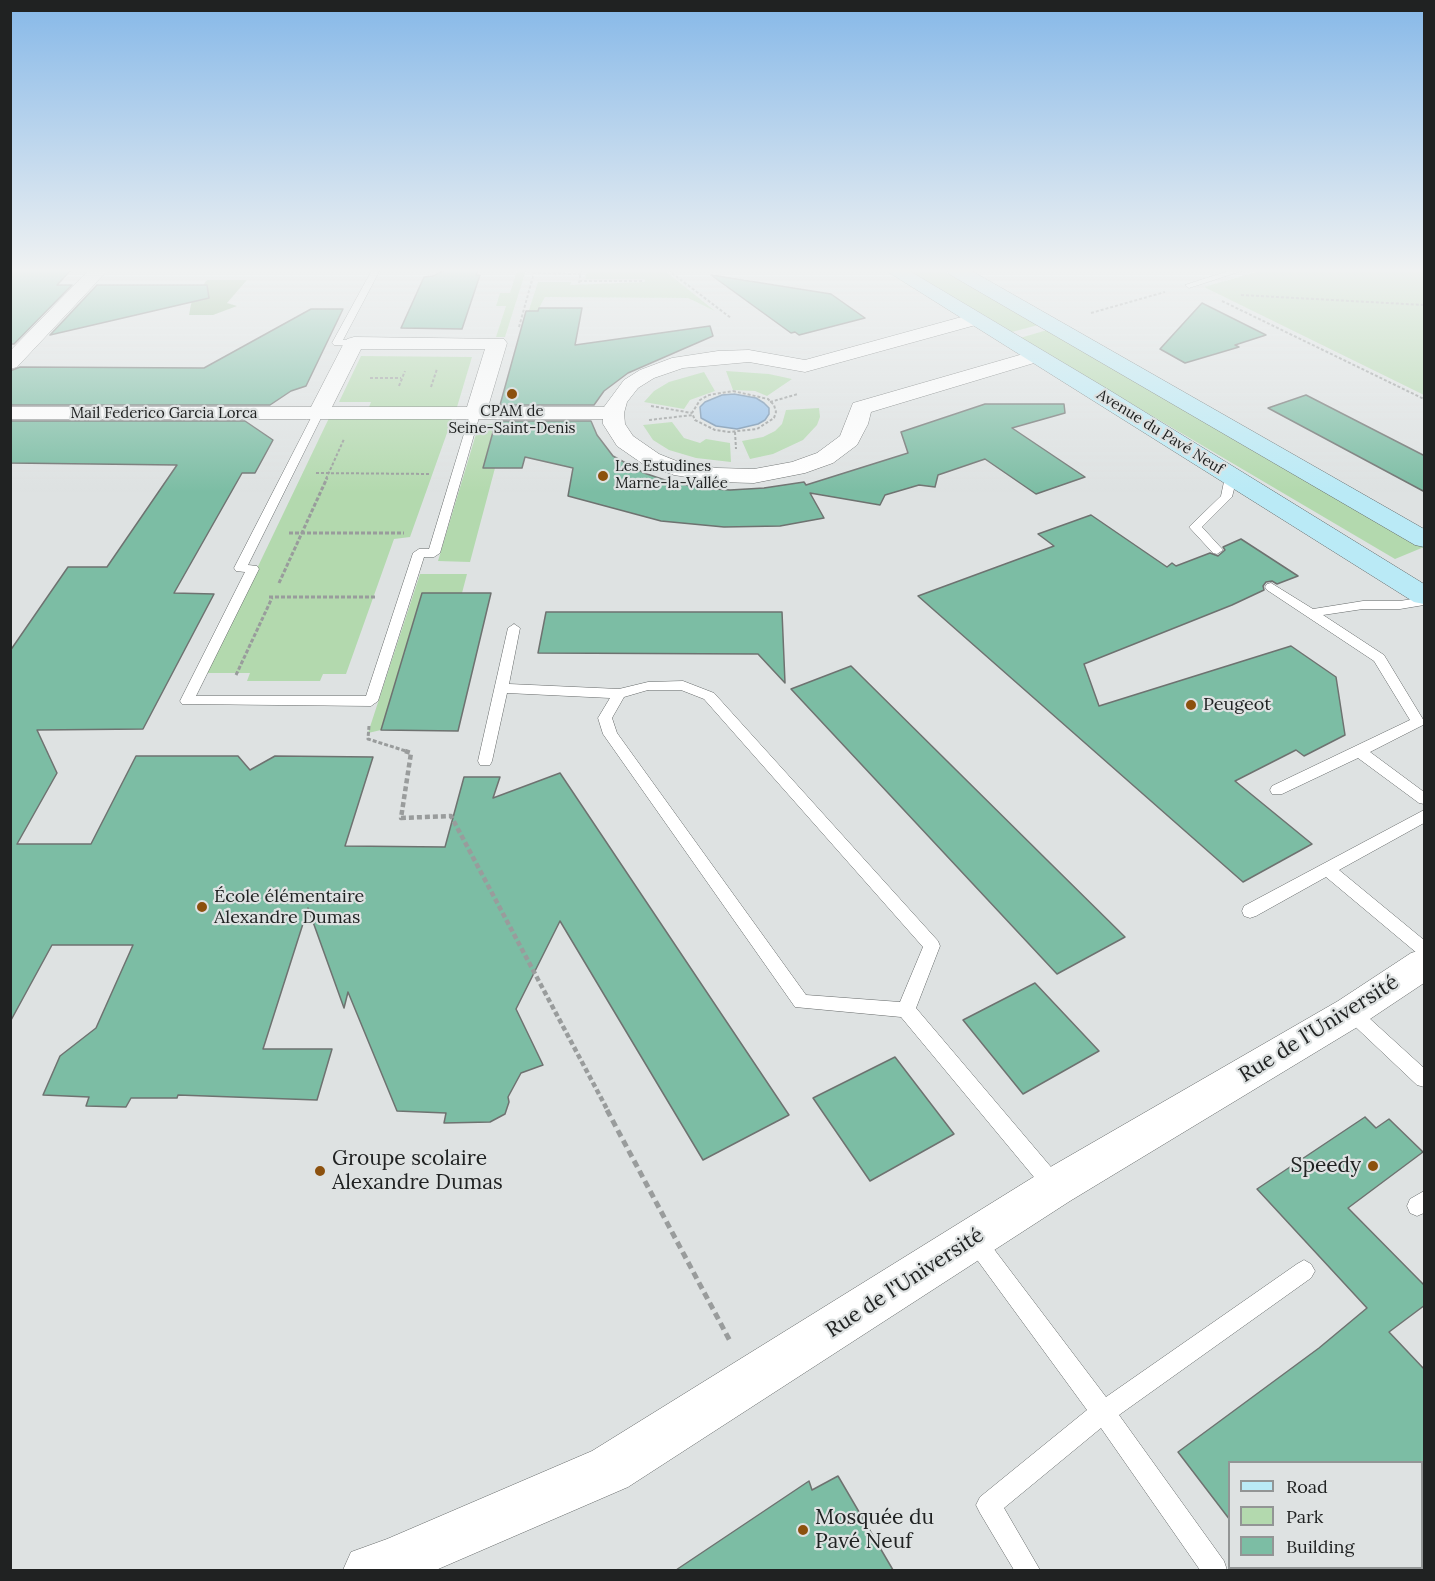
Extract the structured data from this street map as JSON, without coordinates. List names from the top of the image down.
{
  "streets": {
    "main road": ["Avenue du Pavé Neuf"],
    "street": ["Mail Federico Garcia Lorca", "Rue de l'Université"]
  },
  "places": [
    "CPAM de Seine-Saint-Denis",
    "Les Estudines Marne-la-Vallée",
    "Peugeot",
    "École élémentaire Alexandre Dumas",
    "Speedy",
    "Groupe scolaire Alexandre Dumas",
    "Mosquée du Pavé Neuf"
  ],
  "legend": ["Road", "Park", "Building"]
}
